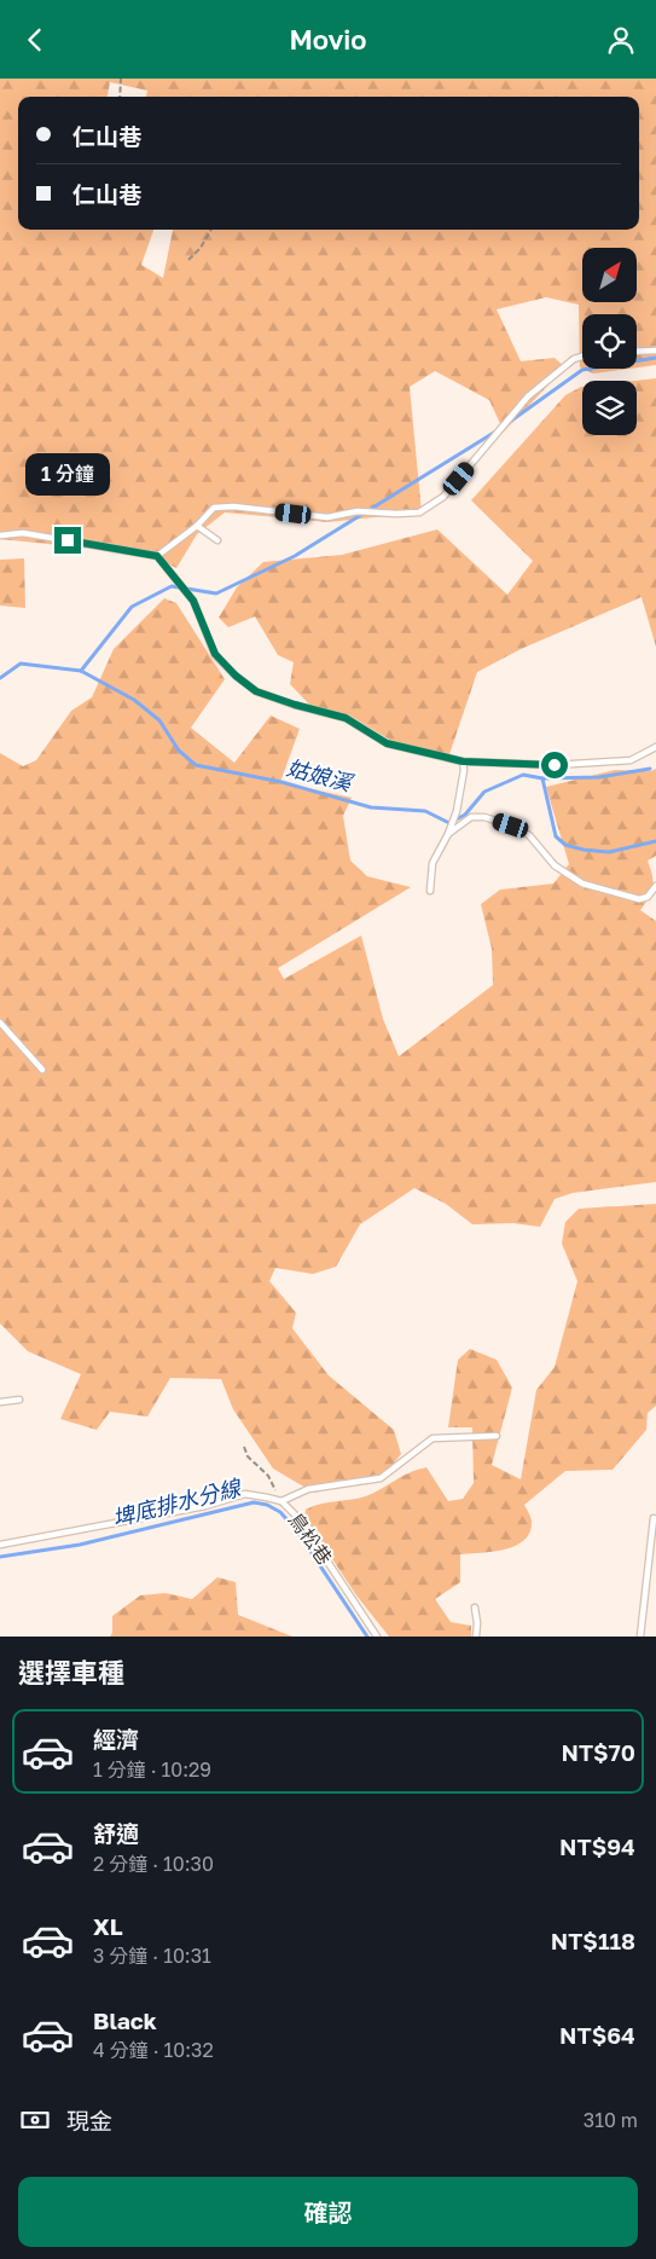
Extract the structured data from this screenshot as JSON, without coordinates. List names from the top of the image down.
{
  "streets": {
    "lane": ["鳥松巷"]
  },
  "water": ["姑娘溪", "埤底排水分線"],
  "north": "top right",
  "page": {
    "header": "Movio",
    "banner": ["仁山巷", "仁山巷"],
    "bubble": "1 分鐘",
    "heading": "選擇車種",
    "list": [
      {
        "name": "經濟",
        "note": "1 分鐘 · 10:29",
        "value": "NT$70"
      },
      {
        "name": "舒適",
        "note": "2 分鐘 · 10:30",
        "value": "NT$94"
      },
      {
        "name": "XL",
        "note": "3 分鐘 · 10:31",
        "value": "NT$118"
      },
      {
        "name": "Black",
        "note": "4 分鐘 · 10:32",
        "value": "NT$64"
      }
    ],
    "pay": ["現金", "310 m"],
    "buttons": "確認"
  }
}
